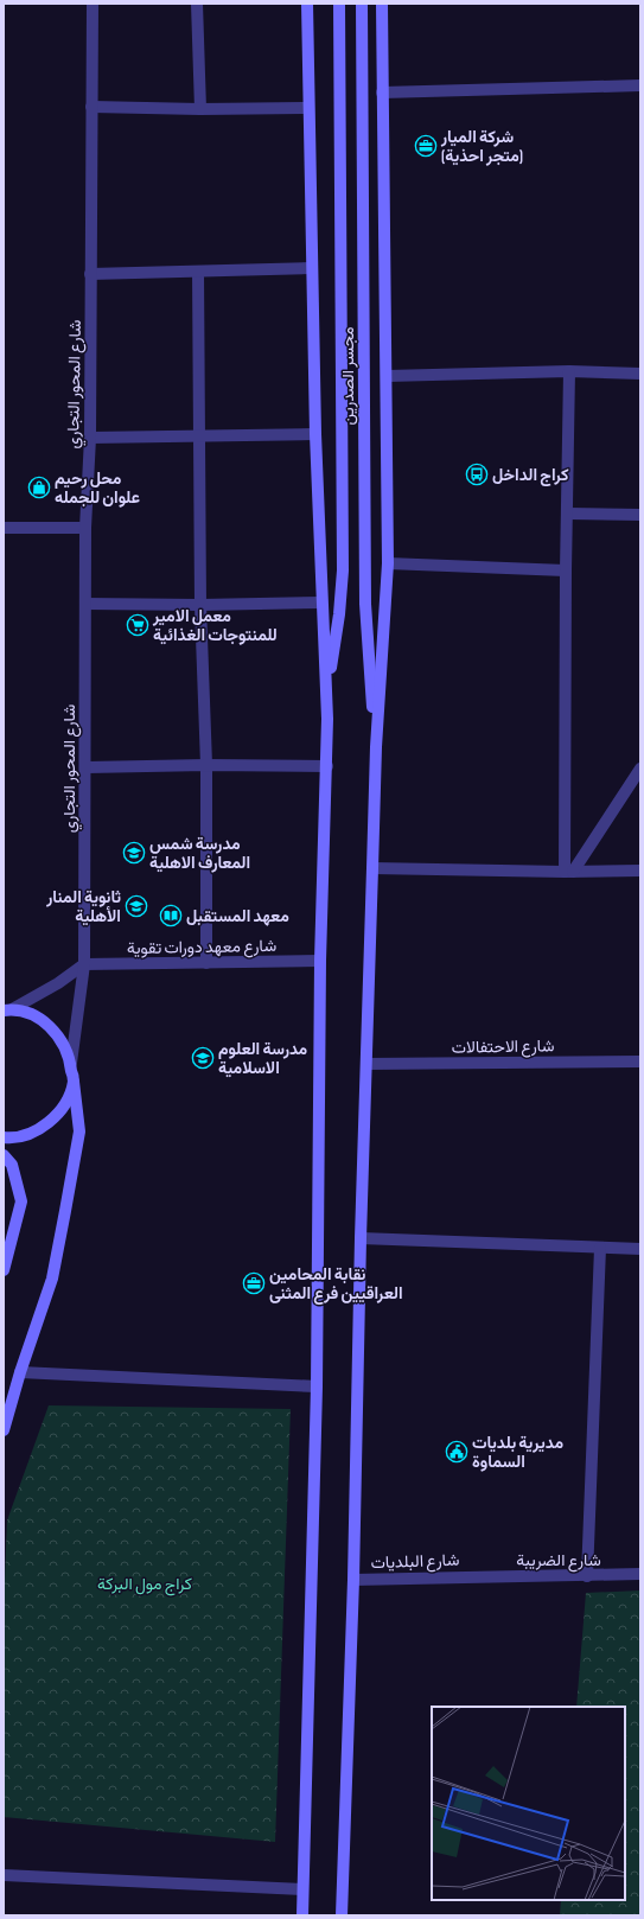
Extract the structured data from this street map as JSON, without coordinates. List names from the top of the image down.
{
  "streets": {
    "main road": ["مجسر الصدرين"],
    "street": [
      "شارع المحور التجاري",
      "شارع معهد دورات تقوية",
      "شارع الاحتفالات",
      "شارع الضريبة",
      "شارع البلديات"
    ]
  },
  "crossings": [
    ["شارع المحور التجاري", "شارع معهد دورات تقوية"],
    ["شارع الضريبة", "شارع البلديات"]
  ],
  "parks": ["كراج مول البركة"],
  "places": {
    "office": ["شركة الميار (متجر احذية)", "نقابة المحامين العراقيين فرع المثنى"],
    "bus stop": ["كراج الداخل"],
    "shop": ["محل رحيم علوان للجمله"],
    "supermarket": ["معمل الامير للمنتوجات الغذائية"],
    "school or university": ["مدرسة شمس المعارف الاهلية", "ثانوية المنار الأهلية", "مدرسة العلوم الاسلامية"],
    "library": ["معهد المستقبل"],
    "public building": ["مديرية بلديات السماوة"]
  }
}
